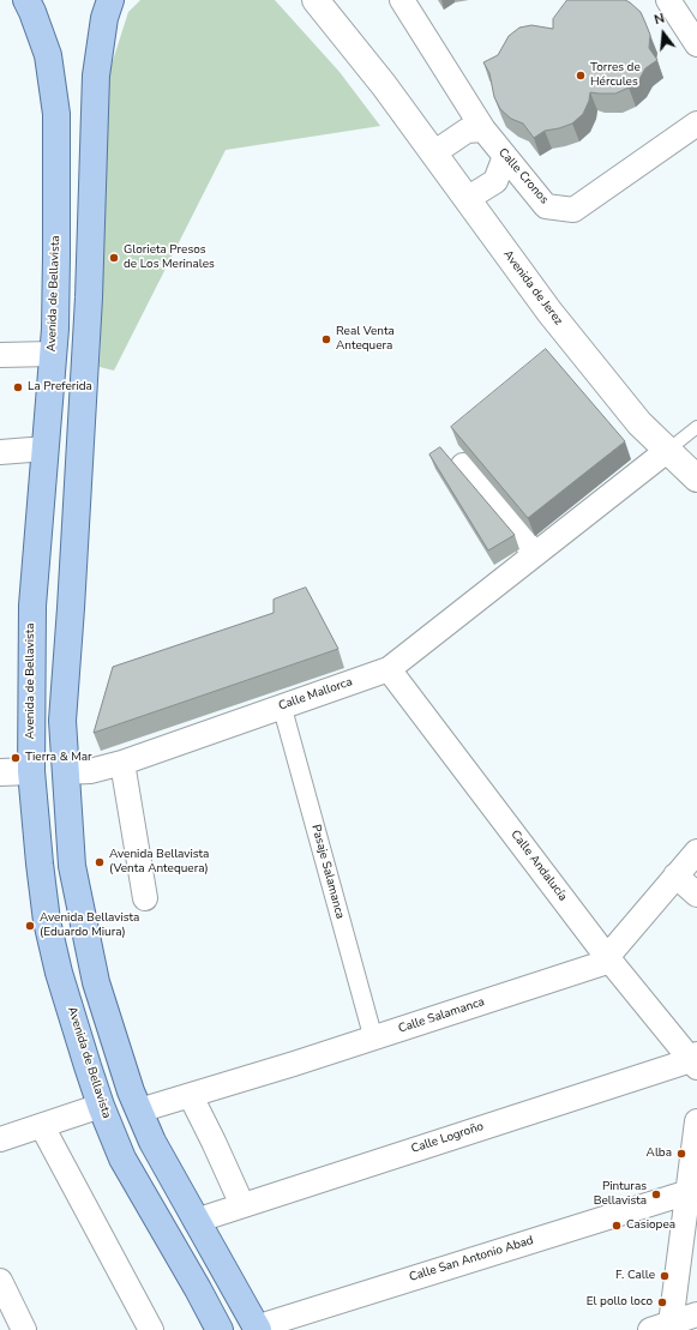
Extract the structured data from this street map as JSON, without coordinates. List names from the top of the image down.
{
  "streets": {
    "main road": ["Avenida de Jerez", "Avenida de Bellavista"],
    "street": [
      "Calle Cronos",
      "Calle Mallorca",
      "Calle Andalucía",
      "Pasaje Salamanca",
      "Calle Salamanca",
      "Calle Logroño",
      "Calle San Antonio Abad"
    ]
  },
  "crossings": [
    ["Avenida de Jerez", "Calle Mallorca"],
    ["Calle Mallorca", "Calle Andalucía"],
    ["Calle Mallorca", "Pasaje Salamanca"],
    ["Calle Andalucía", "Calle Salamanca"],
    ["Calle Andalucía", "Calle Logroño"],
    ["Pasaje Salamanca", "Calle Salamanca"]
  ],
  "places": [
    "Torres de Hércules",
    "Glorieta Presos de Los Merinales",
    "Real Venta Antequera",
    "La Preferida",
    "Tierra & Mar",
    "Avenida Bellavista (Venta Antequera)",
    "Avenida Bellavista (Eduardo Miura)",
    "Alba",
    "Pinturas Bellavista",
    "Casiopea",
    "F. Calle",
    "El pollo loco"
  ],
  "north": "top"
}
